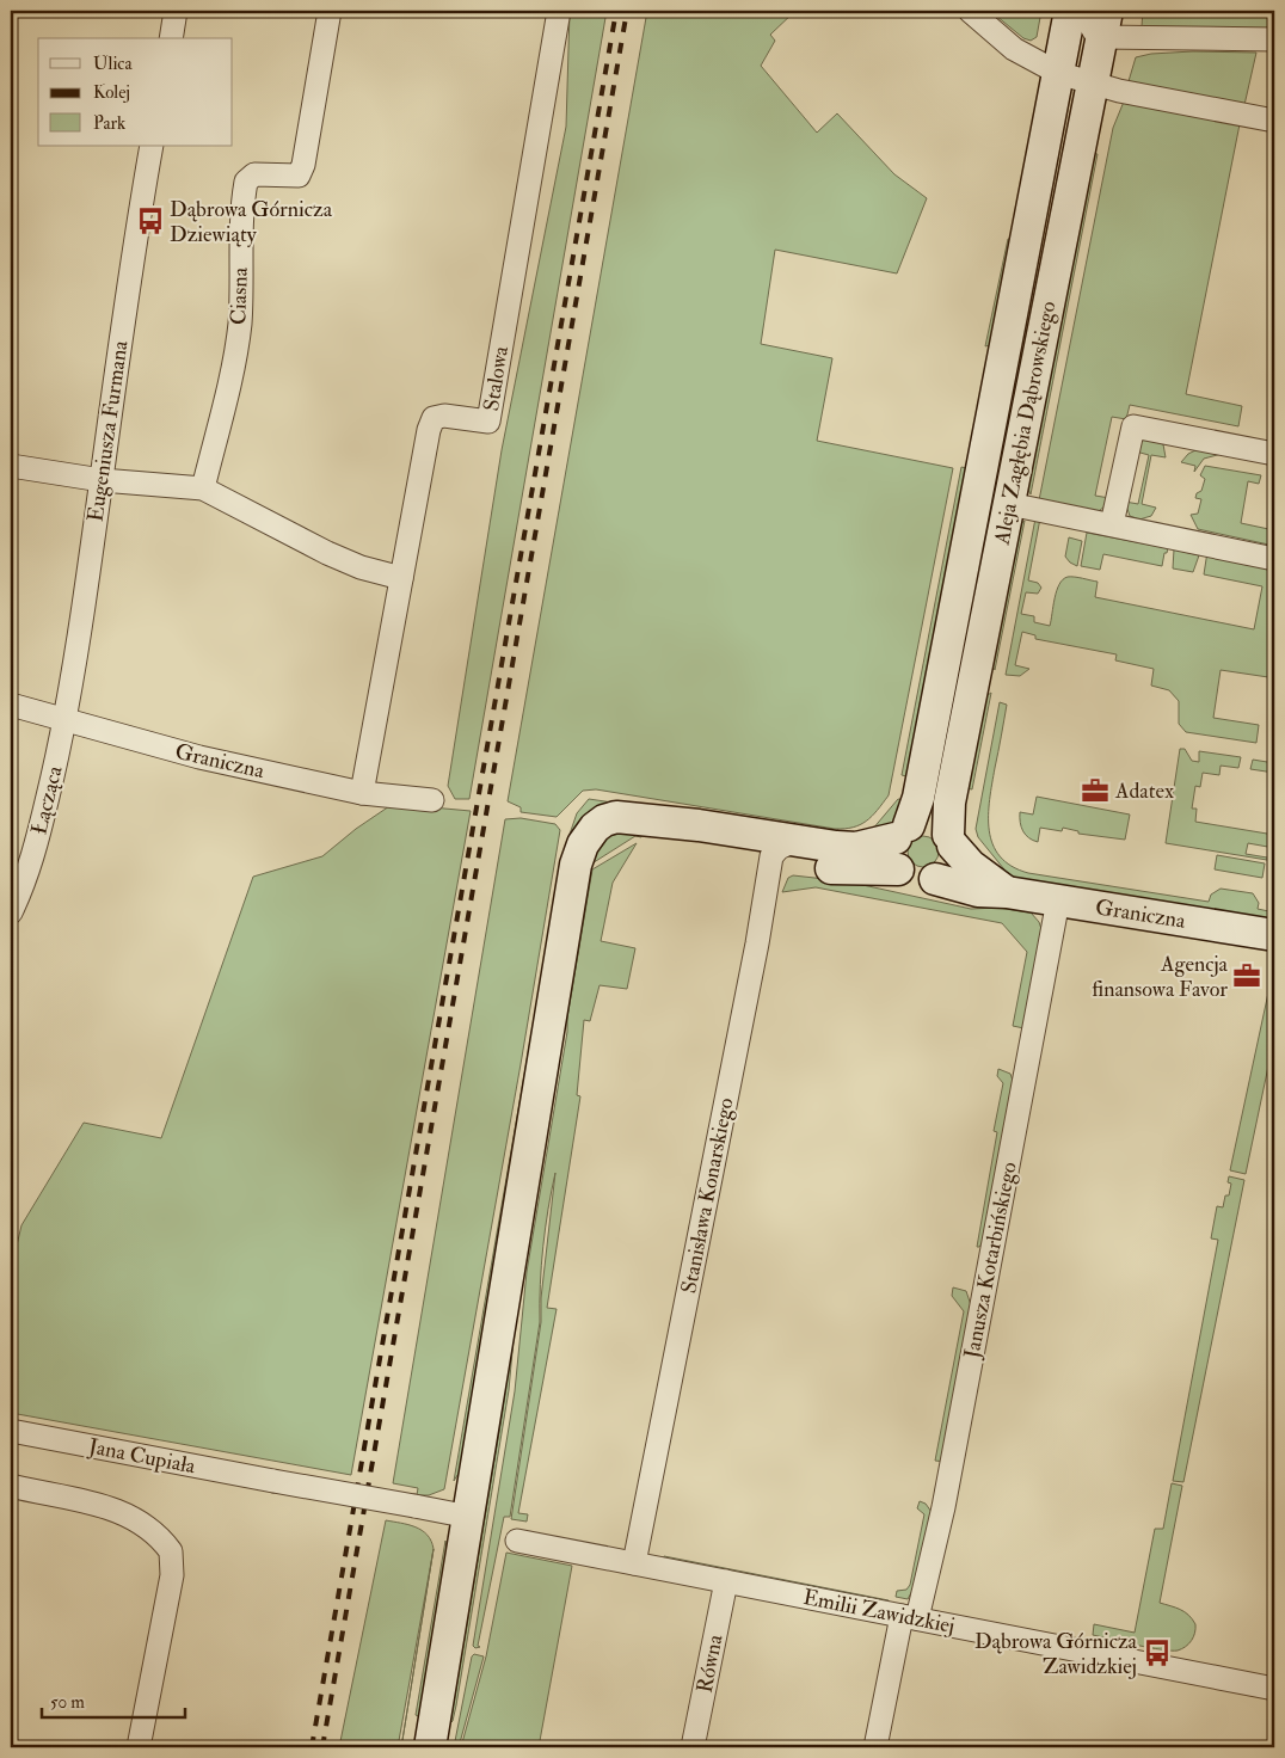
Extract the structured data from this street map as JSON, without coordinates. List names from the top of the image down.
{
  "streets": {
    "street": [
      "Ciasna",
      "Stalowa",
      "Aleja Zagłębia Dąbrowskiego",
      "Eugeniusza Furmana",
      "Graniczna",
      "Łącząca",
      "Stanisława Konarskiego",
      "Janusza Kotarbińskiego",
      "Jana Cupiała",
      "Emilii Zawidzkiej",
      "Równa"
    ]
  },
  "crossings": [
    ["Stalowa", "Graniczna"],
    ["Aleja Zagłębia Dąbrowskiego", "Graniczna"],
    ["Eugeniusza Furmana", "Graniczna"],
    ["Eugeniusza Furmana", "Łącząca"],
    ["Graniczna", "Łącząca"],
    ["Graniczna", "Janusza Kotarbińskiego"],
    ["Stanisława Konarskiego", "Emilii Zawidzkiej"],
    ["Janusza Kotarbińskiego", "Emilii Zawidzkiej"],
    ["Emilii Zawidzkiej", "Równa"]
  ],
  "places": {
    "bus stop": ["Dąbrowa Górnicza Dziewiąty", "Dąbrowa Górnicza Zawidzkiej"],
    "office": ["Adatex", "Agencja finansowa Favor"]
  },
  "legend": ["Ulica", "Kolej", "Park"],
  "scale_bar": "50 m"
}
